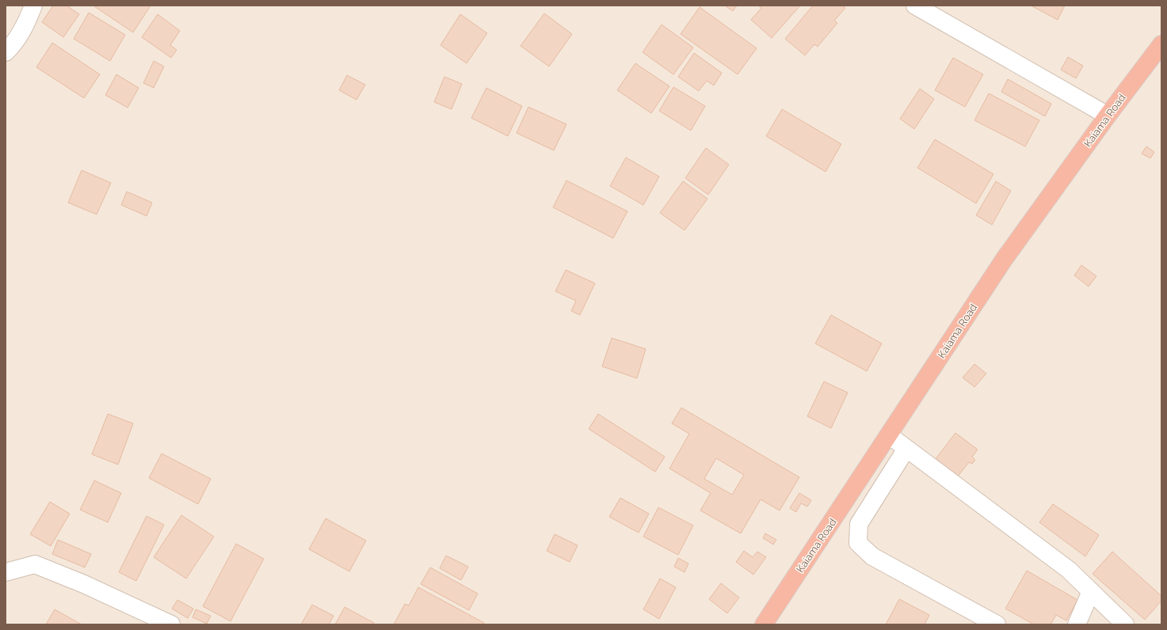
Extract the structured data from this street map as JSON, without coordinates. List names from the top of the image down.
{
  "streets": {
    "highway": ["Kaiama Road"]
  }
}
